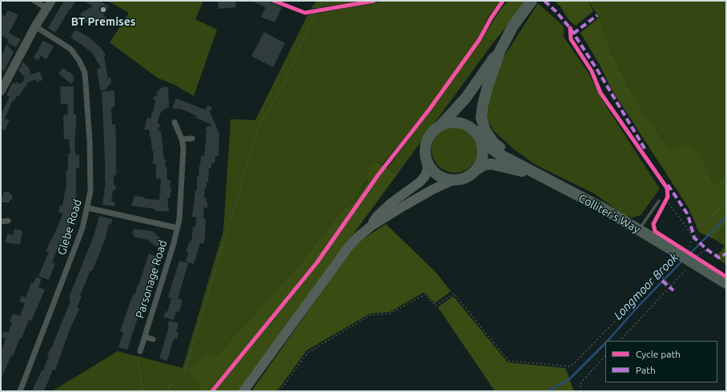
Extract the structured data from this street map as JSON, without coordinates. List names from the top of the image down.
{
  "streets": {
    "highway": ["Colliter's Way"],
    "street": ["Glebe Road", "Parsonage Road"]
  },
  "crossings": [
    ["Glebe Road", "Parsonage Road"]
  ],
  "water": ["Longmoor Brook"],
  "places": ["BT Premises"],
  "legend": ["Cycle path", "Path"]
}
